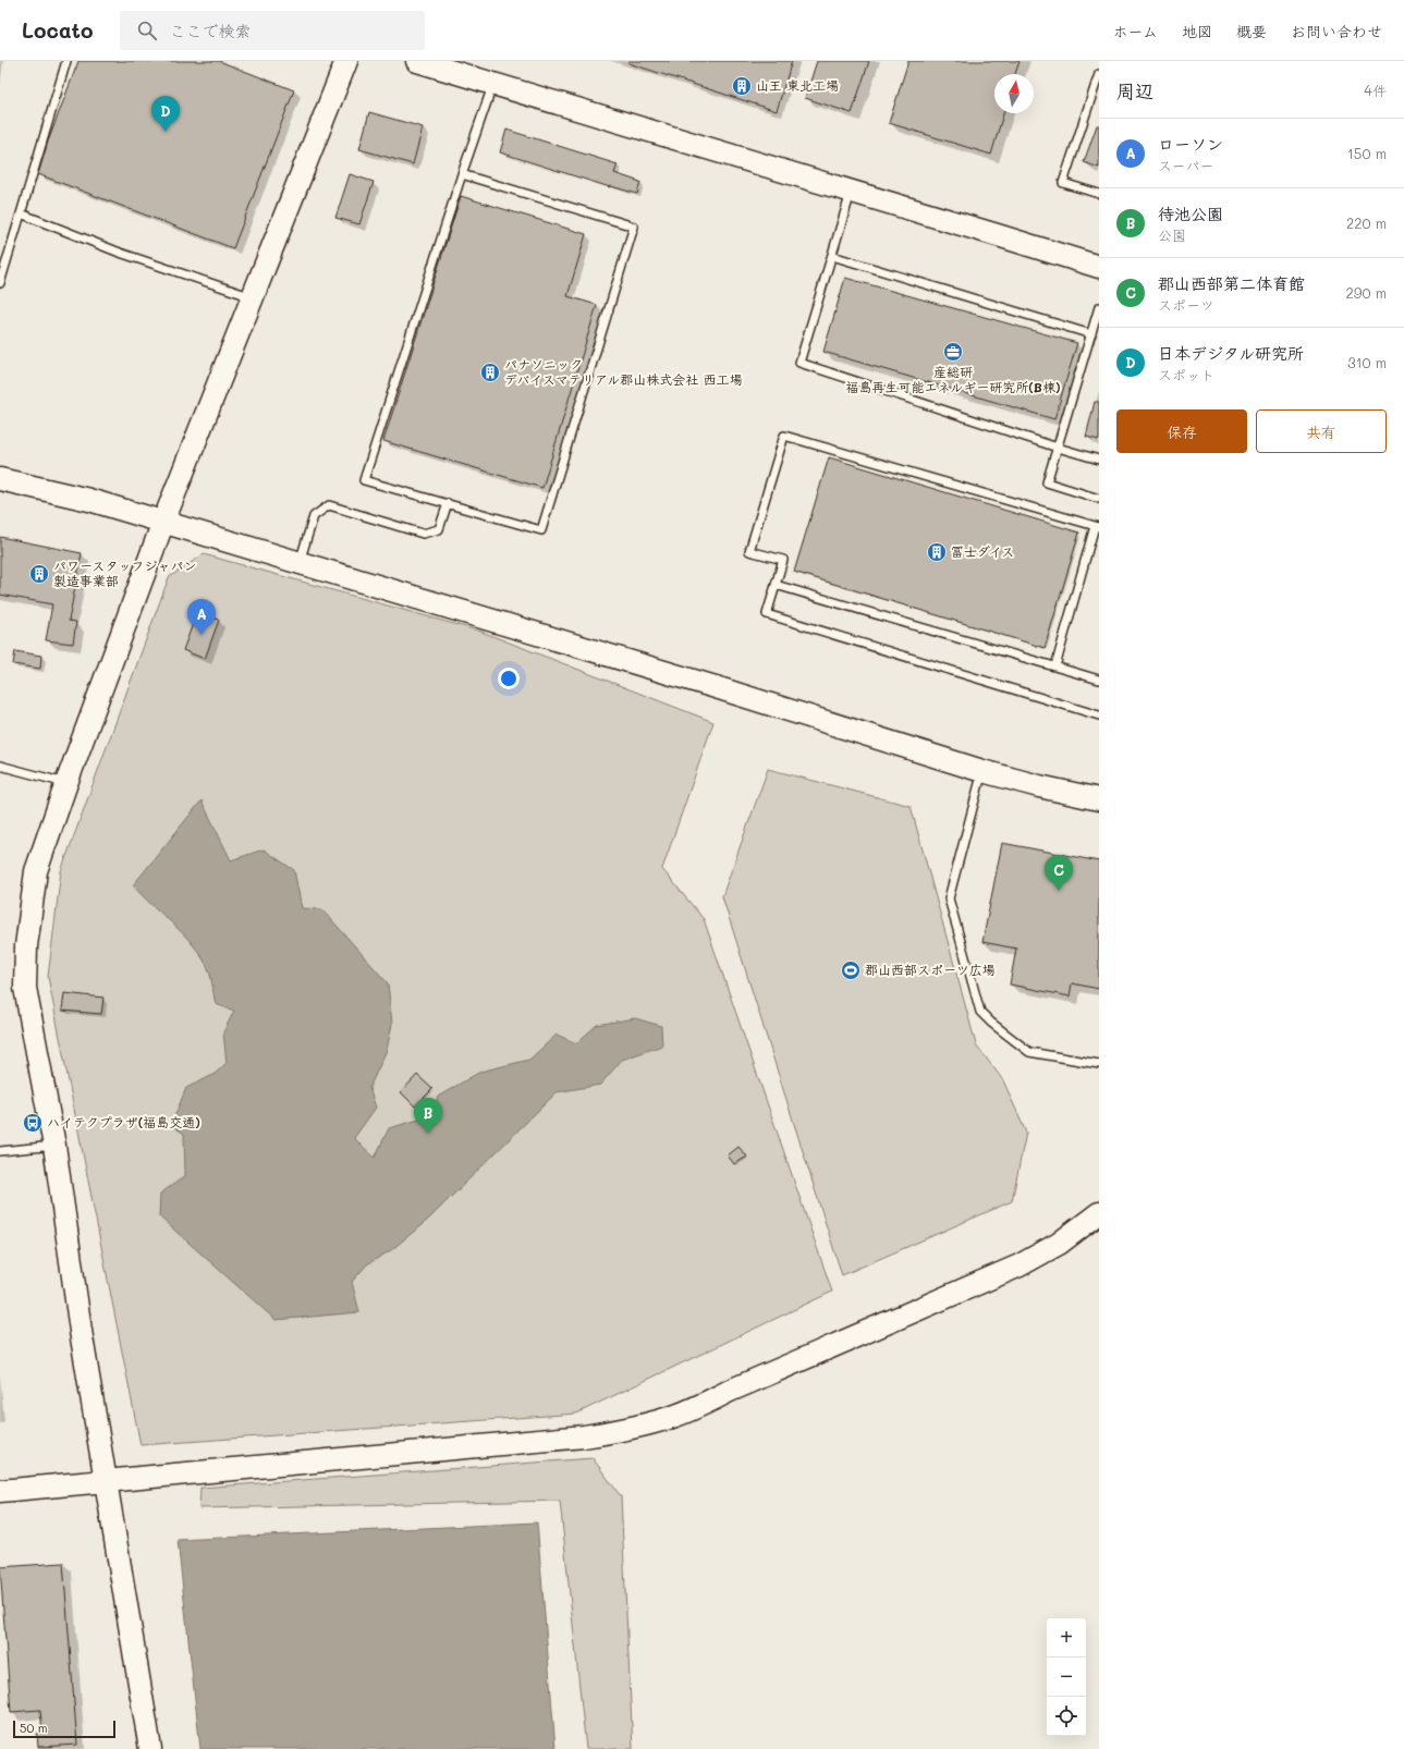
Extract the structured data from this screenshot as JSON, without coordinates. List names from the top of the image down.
{
  "places": {
    "building": [
      "山王 東北工場",
      "パナソニック デバイスマテリアル郡山株式会社 西工場",
      "冨士ダイス",
      "パワースタッフジャパン 製造事業部"
    ],
    "office": ["産総研 福島再生可能エネルギー研究所(B棟)"],
    "sports": ["郡山西部スポーツ広場"],
    "bus stop": ["ハイテクプラザ(福島交通)"]
  },
  "scale_bar": "50 m",
  "north": "top",
  "page": {
    "header": "Locato",
    "search": "ここで検索",
    "nav": [
      "ホーム",
      "地図",
      "概要",
      "お問い合わせ"
    ],
    "heading": ["周辺", "4件"],
    "pins": [
      "D",
      "A",
      "C",
      "B"
    ],
    "list": [
      {
        "mark": "A",
        "name": "ローソン",
        "note": "スーパー",
        "value": "150 m"
      },
      {
        "mark": "B",
        "name": "待池公園",
        "note": "公園",
        "value": "220 m"
      },
      {
        "mark": "C",
        "name": "郡山西部第二体育館",
        "note": "スポーツ",
        "value": "290 m"
      },
      {
        "mark": "D",
        "name": "日本デジタル研究所",
        "note": "スポット",
        "value": "310 m"
      }
    ],
    "buttons": ["保存", "共有"],
    "map_buttons": ["+", "−"],
    "scale": "50 m"
  }
}
